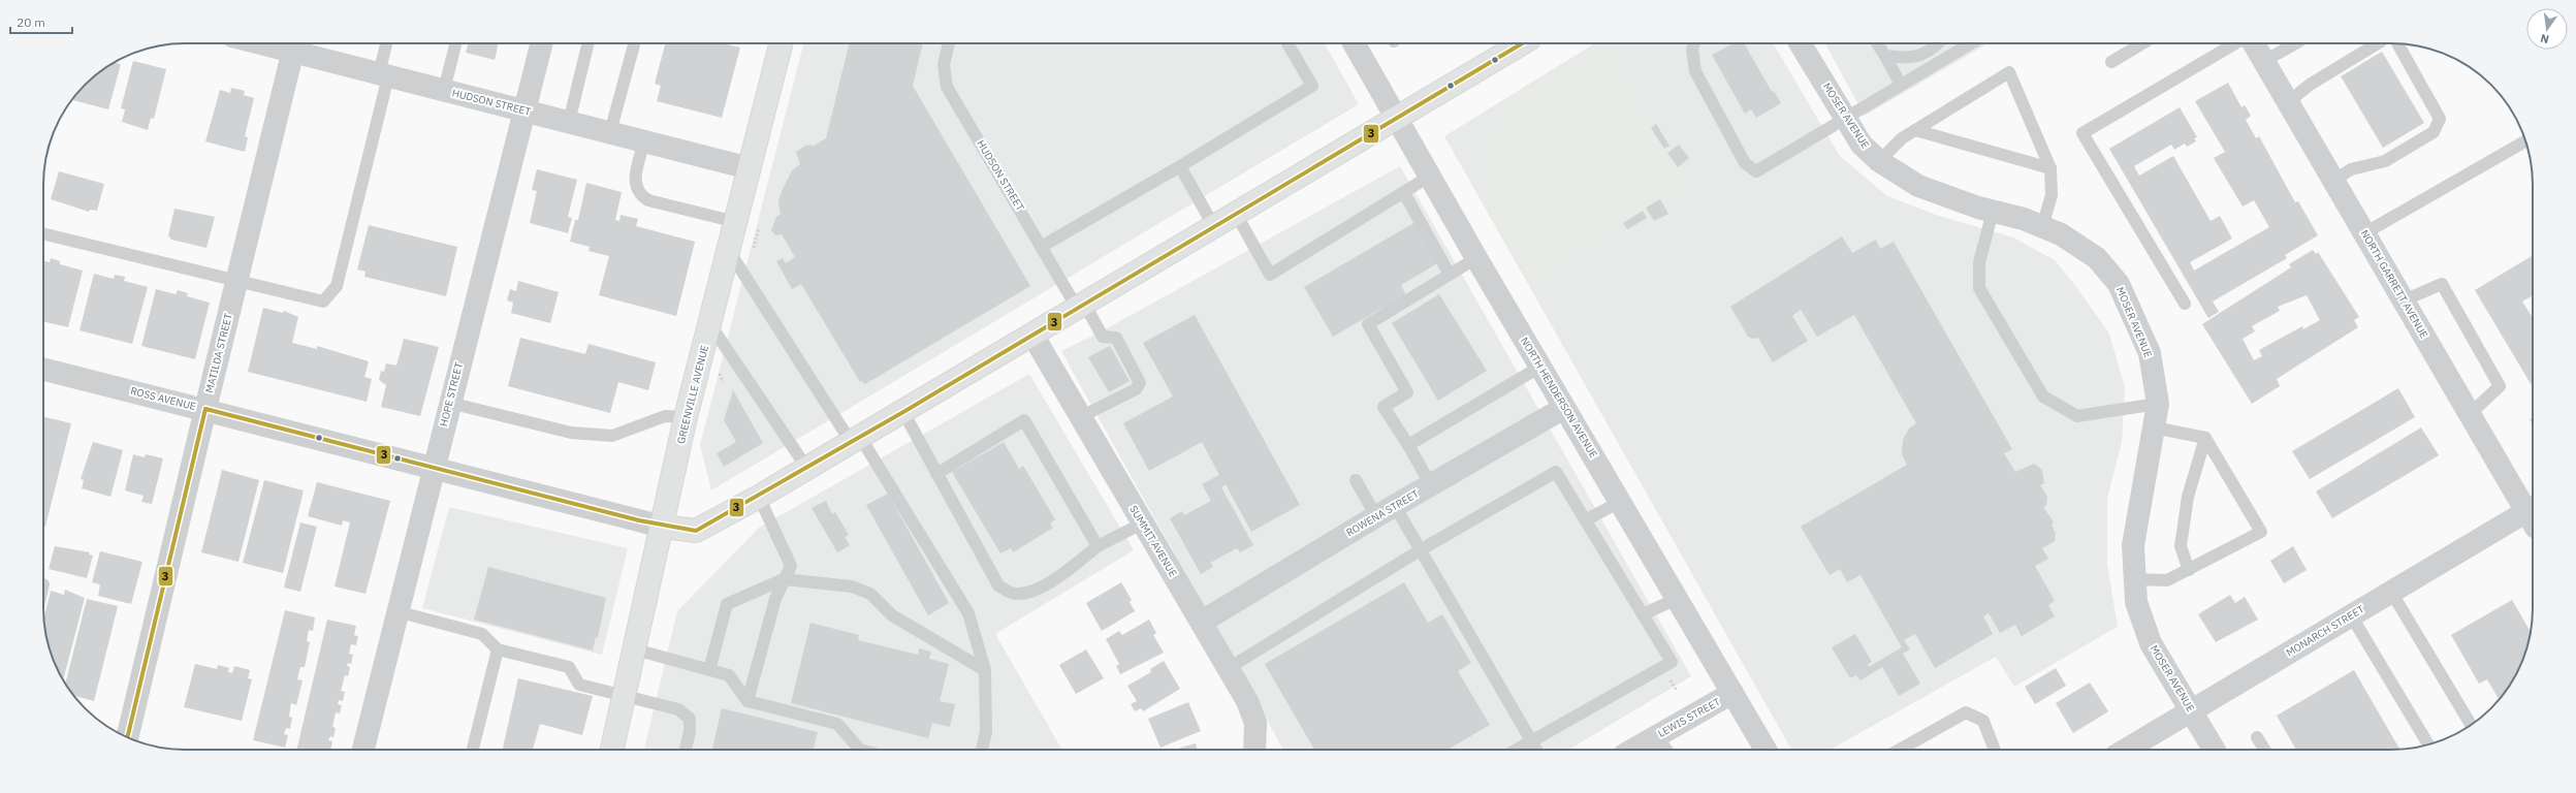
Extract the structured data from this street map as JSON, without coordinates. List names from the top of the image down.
{
  "streets": {
    "main road": ["GREENVILLE AVENUE", "ROSS AVENUE"],
    "street": [
      "HUDSON STREET",
      "MOSER AVENUE",
      "NORTH GARRETT AVENUE",
      "MATILDA STREET",
      "HOPE STREET",
      "NORTH HENDERSON AVENUE",
      "ROWENA STREET",
      "SUMMIT AVENUE",
      "MONARCH STREET",
      "LEWIS STREET"
    ]
  },
  "crossings": [
    ["HUDSON STREET", "MATILDA STREET"],
    ["HUDSON STREET", "HOPE STREET"],
    ["HUDSON STREET", "GREENVILLE AVENUE"],
    ["HUDSON STREET", "ROSS AVENUE"],
    ["HUDSON STREET", "SUMMIT AVENUE"],
    ["MOSER AVENUE", "MONARCH STREET"],
    ["NORTH GARRETT AVENUE", "MONARCH STREET"],
    ["MATILDA STREET", "ROSS AVENUE"],
    ["HOPE STREET", "ROSS AVENUE"],
    ["GREENVILLE AVENUE", "ROSS AVENUE"],
    ["NORTH HENDERSON AVENUE", "ROSS AVENUE"],
    ["NORTH HENDERSON AVENUE", "ROWENA STREET"],
    ["NORTH HENDERSON AVENUE", "LEWIS STREET"],
    ["ROSS AVENUE", "SUMMIT AVENUE"],
    ["ROWENA STREET", "SUMMIT AVENUE"]
  ],
  "lines": ["transit line 3"],
  "scale_bar": "20 m",
  "north": "bottom"
}
